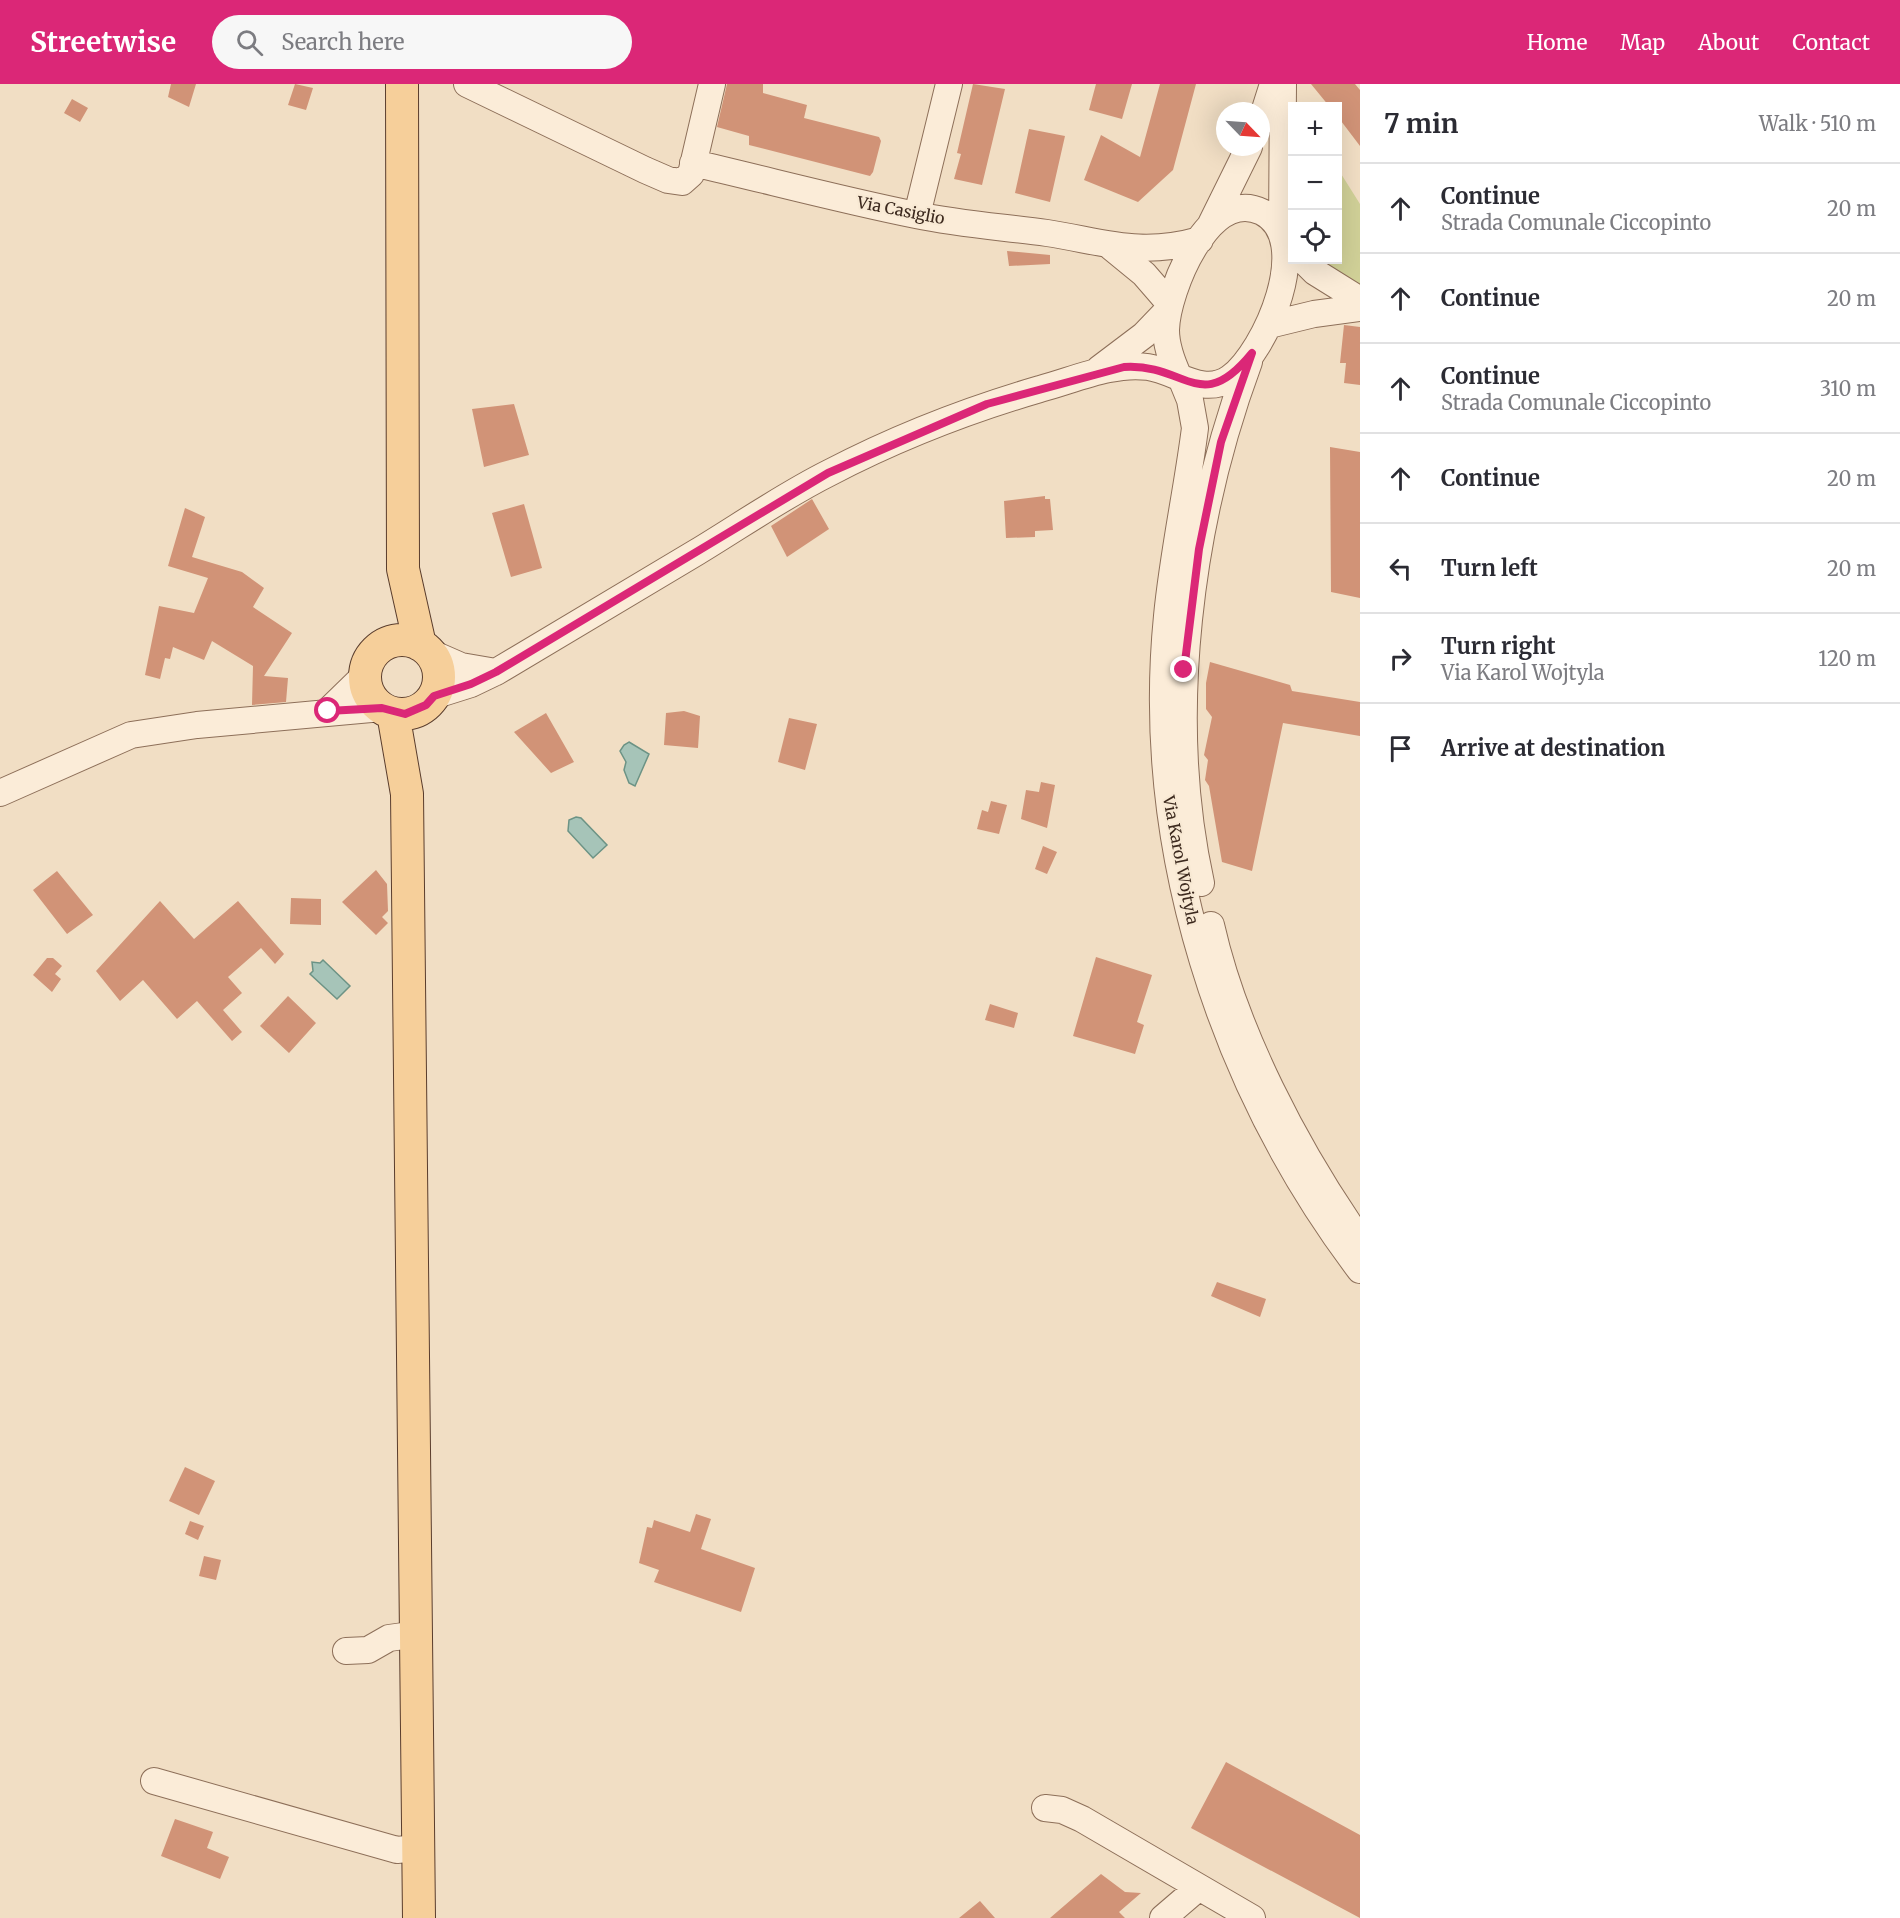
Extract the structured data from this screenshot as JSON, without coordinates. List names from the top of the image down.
{
  "streets": {
    "street": ["Via Casiglio", "Via Karol Wojtyla"]
  },
  "crossings": [
    ["Via Casiglio", "Via Karol Wojtyla"]
  ],
  "north": "bottom right",
  "page": {
    "header": "Streetwise",
    "search": "Search here",
    "nav": [
      "Home",
      "Map",
      "About",
      "Contact"
    ],
    "heading": ["7 min", "Walk · 510 m"],
    "map_buttons": ["+", "−"],
    "list": [
      ["Continue", "Strada Comunale Ciccopinto", "20 m"],
      ["Continue", "20 m"],
      ["Continue", "Strada Comunale Ciccopinto", "310 m"],
      ["Continue", "20 m"],
      ["Turn left", "20 m"],
      ["Turn right", "Via Karol Wojtyla", "120 m"],
      "Arrive at destination"
    ]
  }
}
